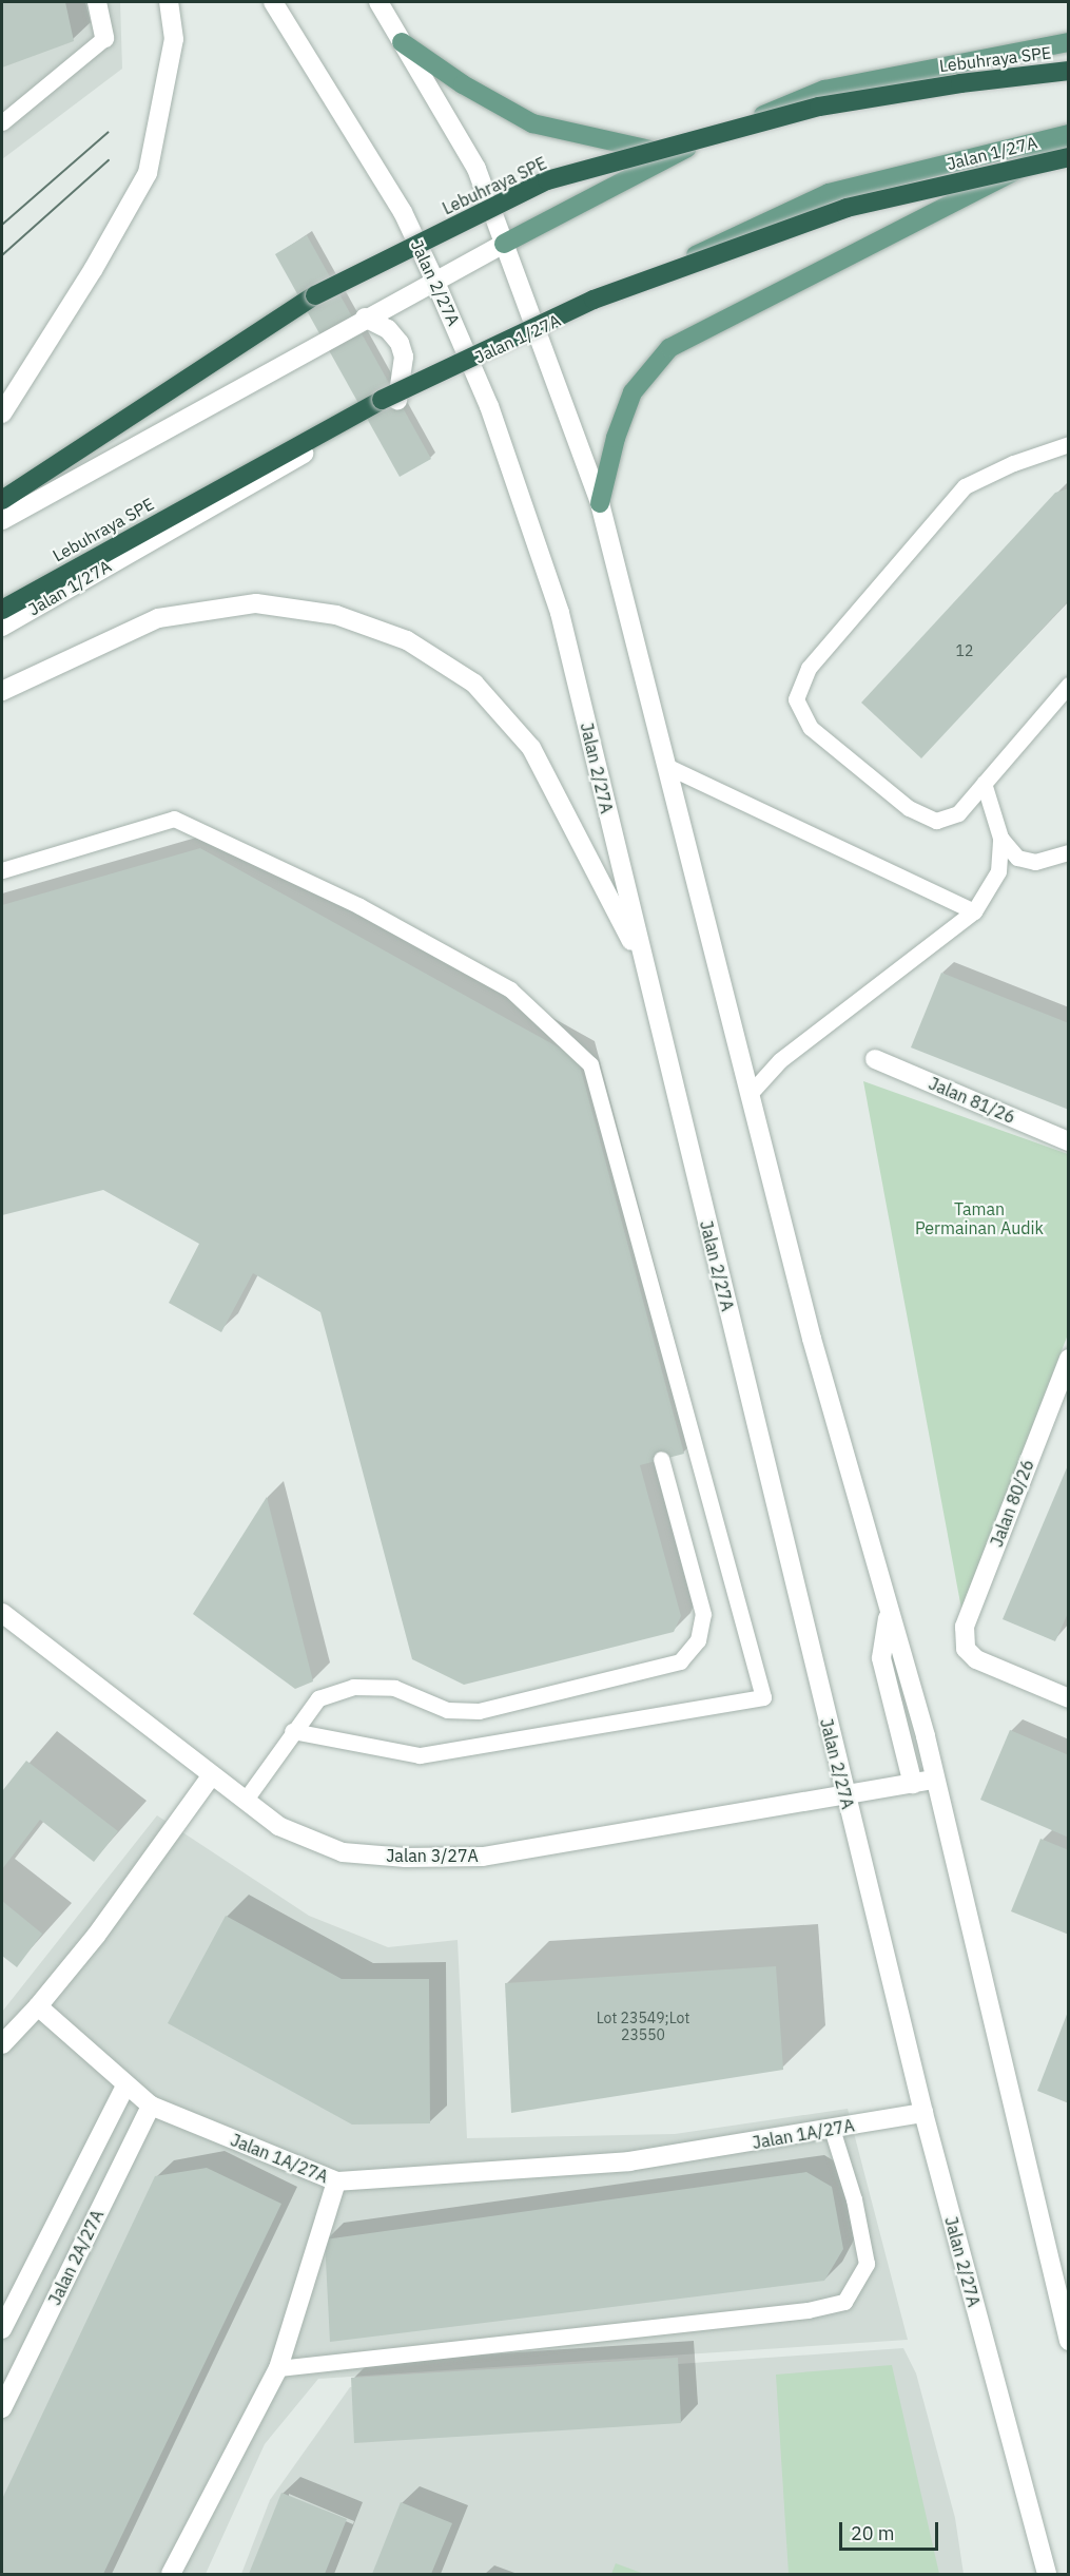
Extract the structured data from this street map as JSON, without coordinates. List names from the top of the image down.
{
  "streets": {
    "highway": ["Lebuhraya SPE"],
    "main road": [
      "Jalan 1/27A",
      "Jalan 2/27A",
      "Jalan 81/26",
      "Jalan 80/26",
      "Jalan 3/27A",
      "Jalan 1A/27A",
      "Jalan 2A/27A"
    ]
  },
  "crossings": [
    ["Jalan 1/27A", "Jalan 2/27A"],
    ["Jalan 2/27A", "Jalan 3/27A"],
    ["Jalan 2/27A", "Jalan 1A/27A"],
    ["Jalan 1A/27A", "Jalan 2A/27A"]
  ],
  "parks": ["Taman Permainan Audik"],
  "house_numbers": ["12", "Lot 23549;Lot 23550"],
  "scale_bar": "20 m"
}
